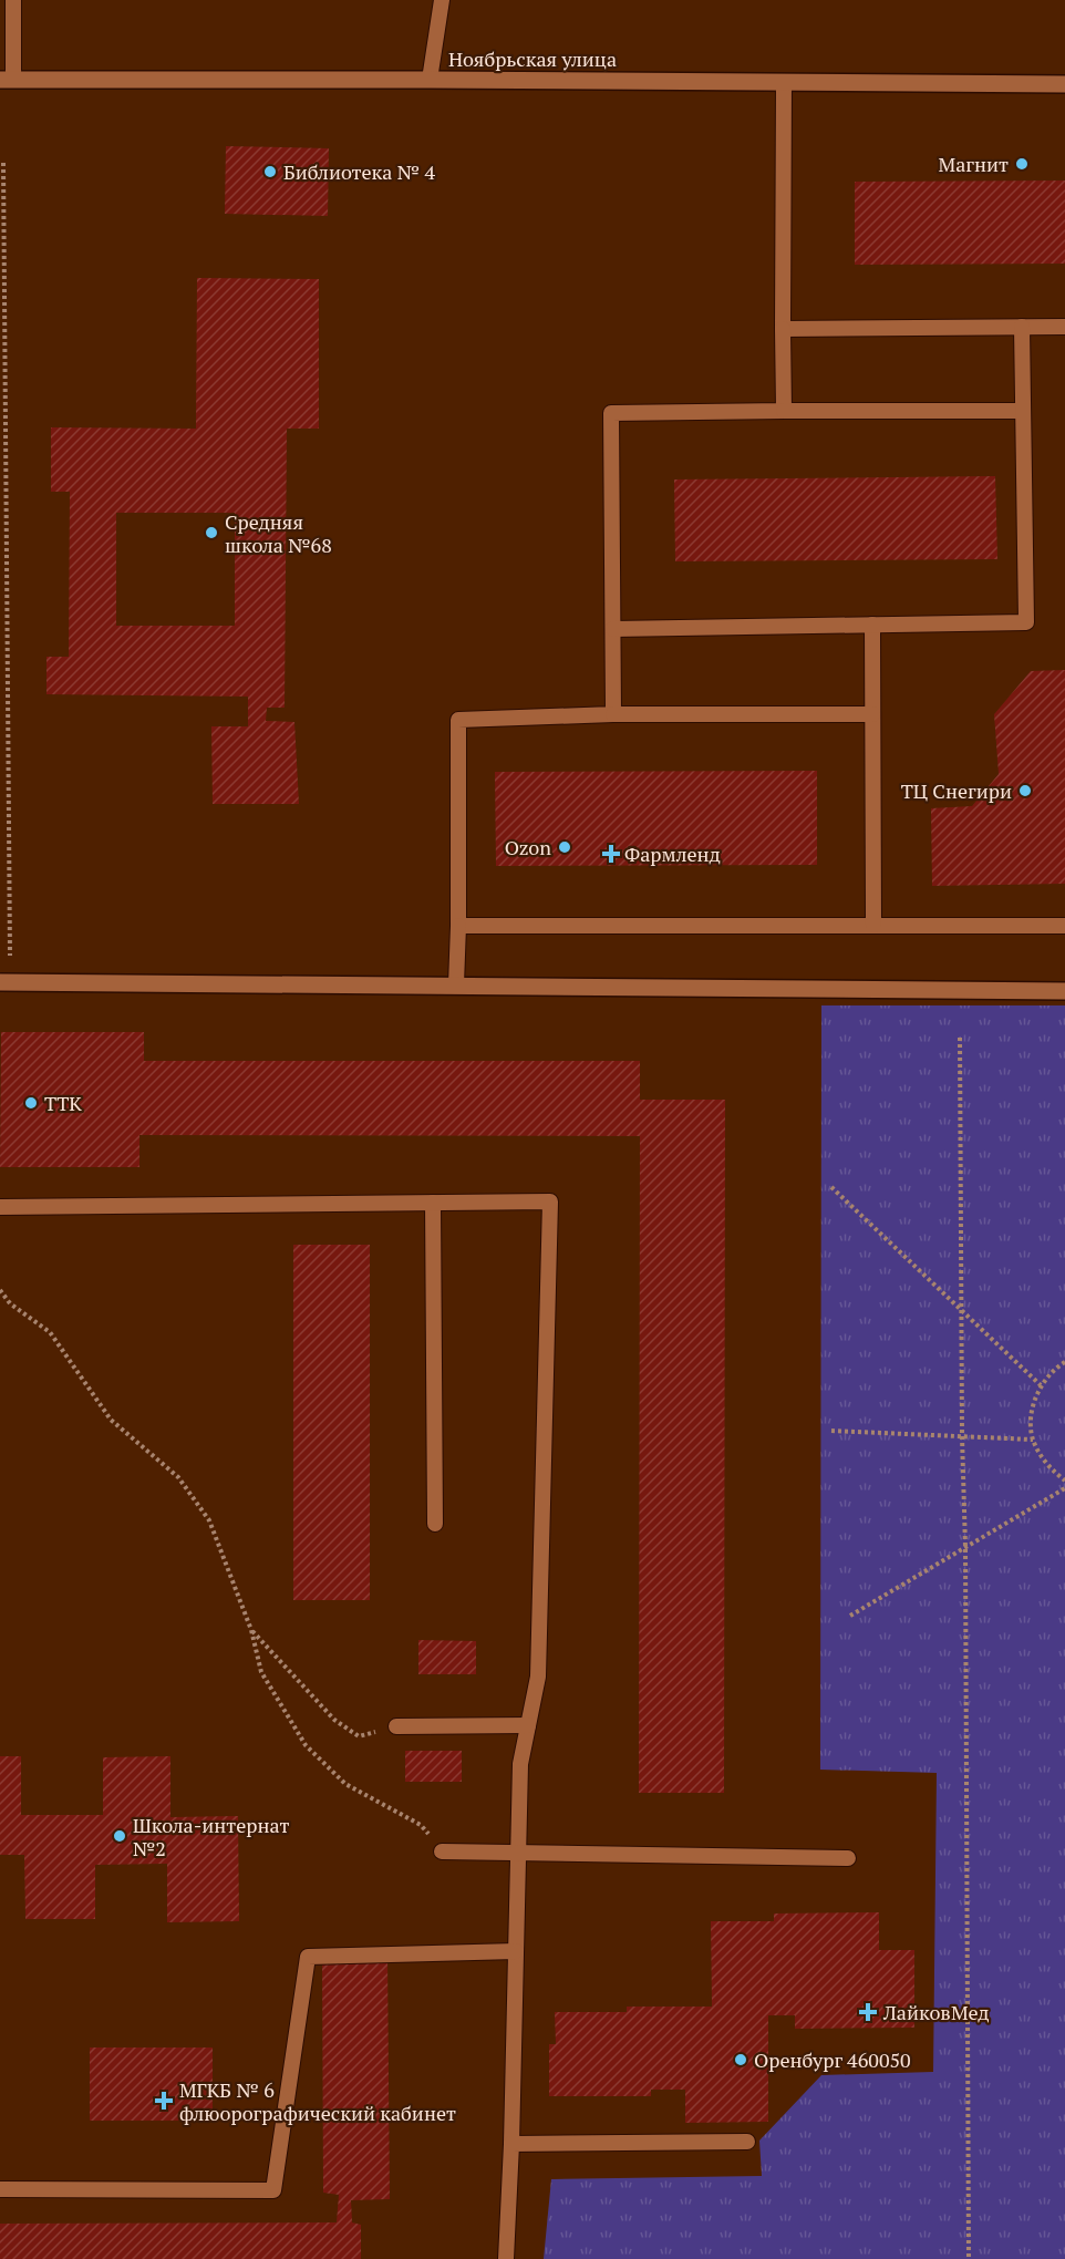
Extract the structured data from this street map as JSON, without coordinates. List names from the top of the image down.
{
  "streets": {
    "street": ["Ноябрьская улица"]
  },
  "places": {
    "other": [
      "Магнит",
      "Библиотека № 4",
      "Средняя школа №68",
      "ТЦ Снегири",
      "Ozon",
      "ТТК",
      "Школа-интернат №2",
      "Оренбург 460050"
    ],
    "health": ["Фармленд", "ЛайковМед", "МГКБ № 6 флюорографический кабинет"]
  }
}
